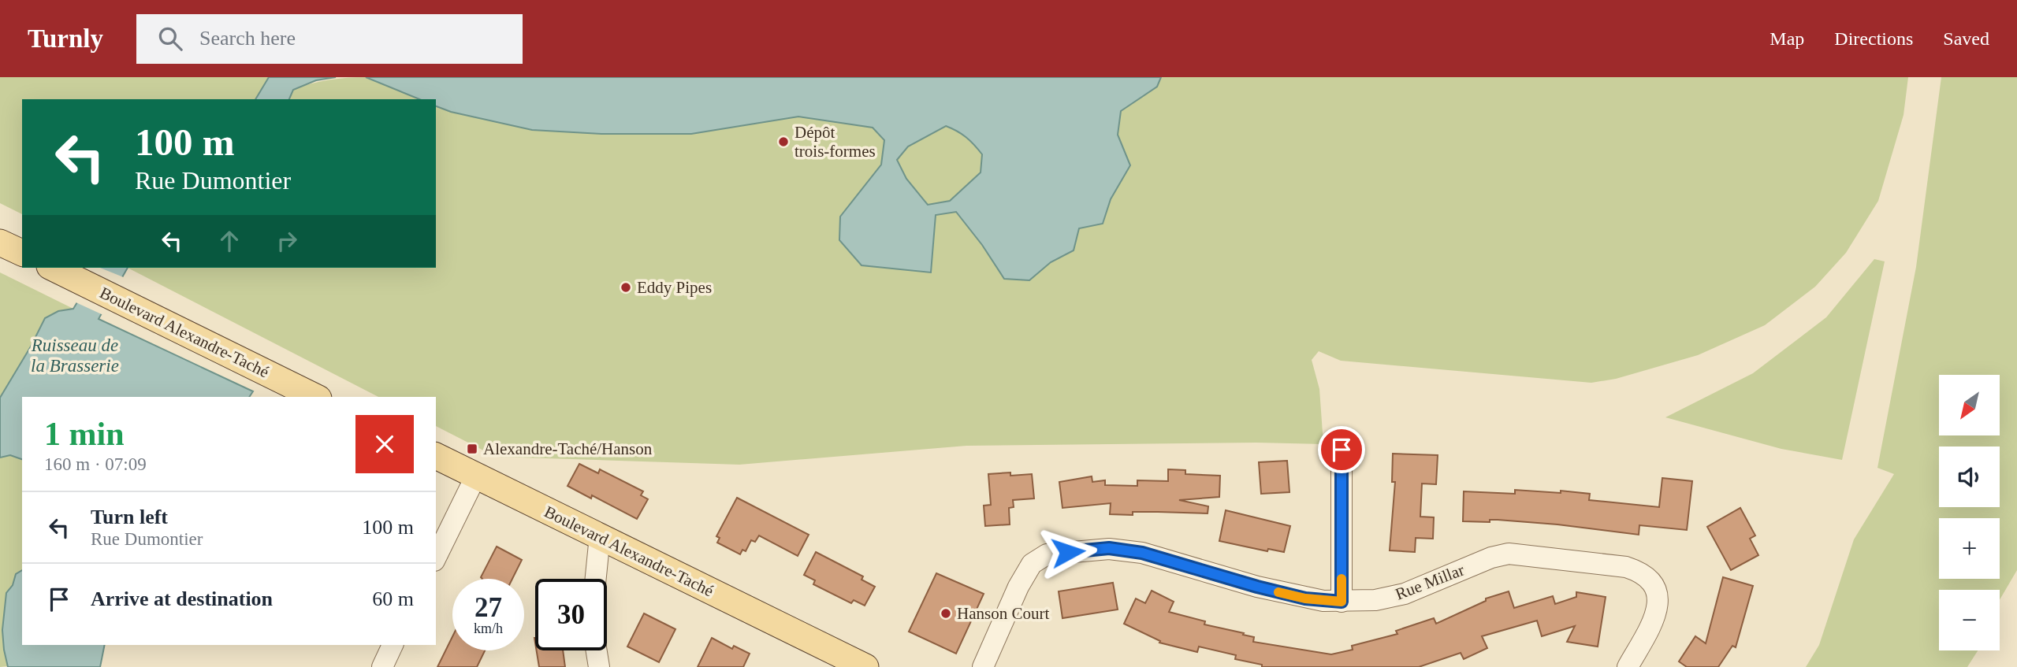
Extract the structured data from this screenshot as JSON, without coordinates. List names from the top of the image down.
{
  "streets": {
    "main road": ["Boulevard Alexandre-Taché"],
    "street": ["Rue Millar"]
  },
  "water": ["Ruisseau de la Brasserie"],
  "places": {
    "other": ["Dépôt trois-formes", "Eddy Pipes", "Hanson Court"],
    "transit": ["Alexandre-Taché/Hanson"]
  },
  "north": "bottom left",
  "page": {
    "header": "Turnly",
    "search": "Search here",
    "nav": ["Map", "Directions", "Saved"],
    "turn": ["100 m", "Rue Dumontier"],
    "map_buttons": ["+", "−"],
    "heading": ["1 min", "160 m · 07:09"],
    "list": [
      {
        "name": "Turn left",
        "note": "Rue Dumontier",
        "value": "100 m"
      },
      {
        "name": "Arrive at destination",
        "value": "60 m"
      }
    ],
    "speed": "27 km/h",
    "limit": "30"
  }
}
